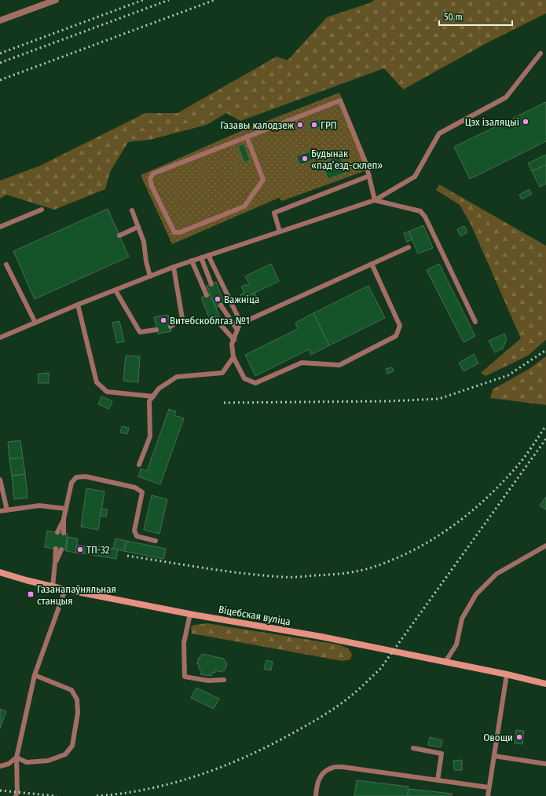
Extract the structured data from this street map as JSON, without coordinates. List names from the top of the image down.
{
  "streets": {
    "main road": ["Віцебская вуліца"]
  },
  "places": {
    "other": [
      "Цэх ізаляцыі",
      "Газавы калодзеж",
      "ГРП",
      "Будынак «падʼезд-склеп»",
      "Важніца",
      "Витебскоблгаз №1",
      "ТП-32",
      "Овощи"
    ],
    "transit": ["Газанапаўняльная станцыя"]
  },
  "scale_bar": "50 m"
}
